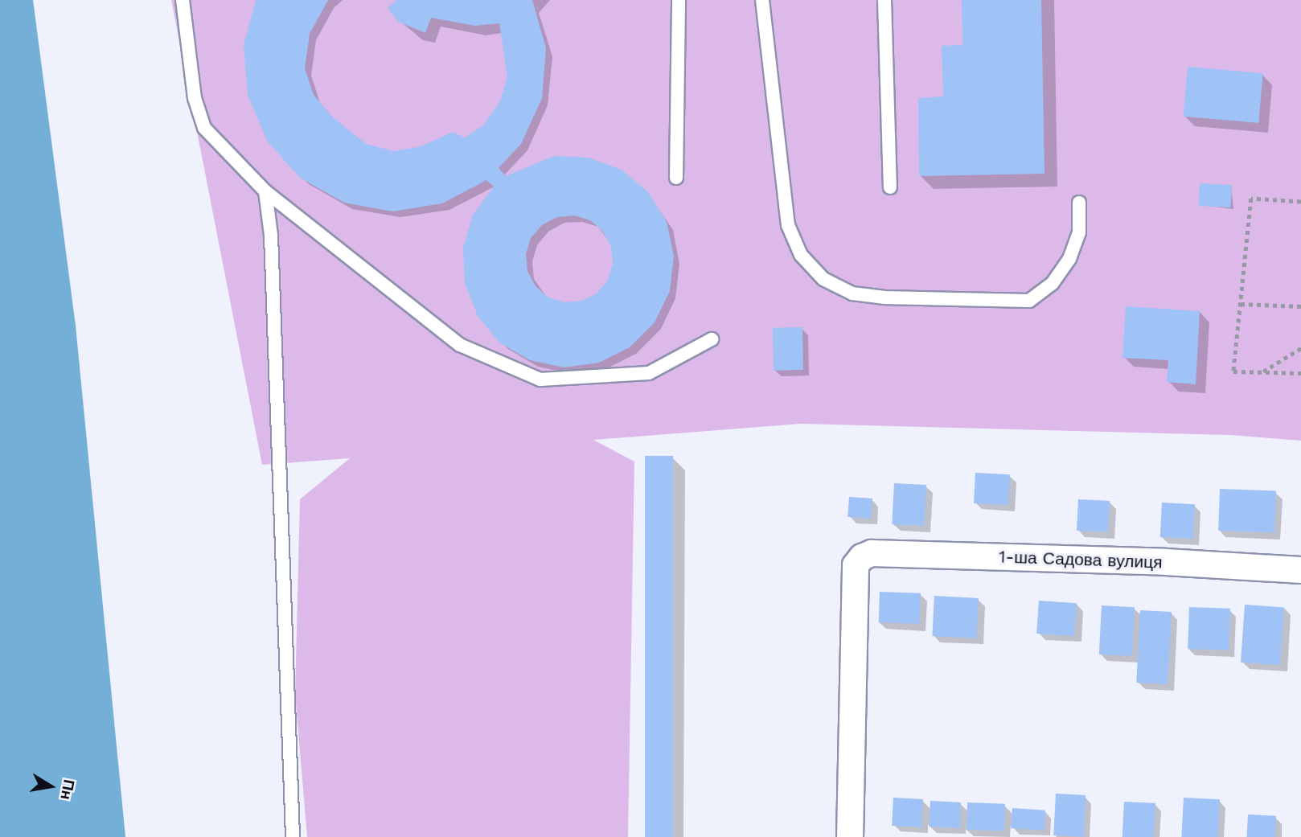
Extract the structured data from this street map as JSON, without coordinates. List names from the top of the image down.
{
  "streets": {
    "street": ["1-ша Садова вулиця"]
  },
  "north": "right"
}
